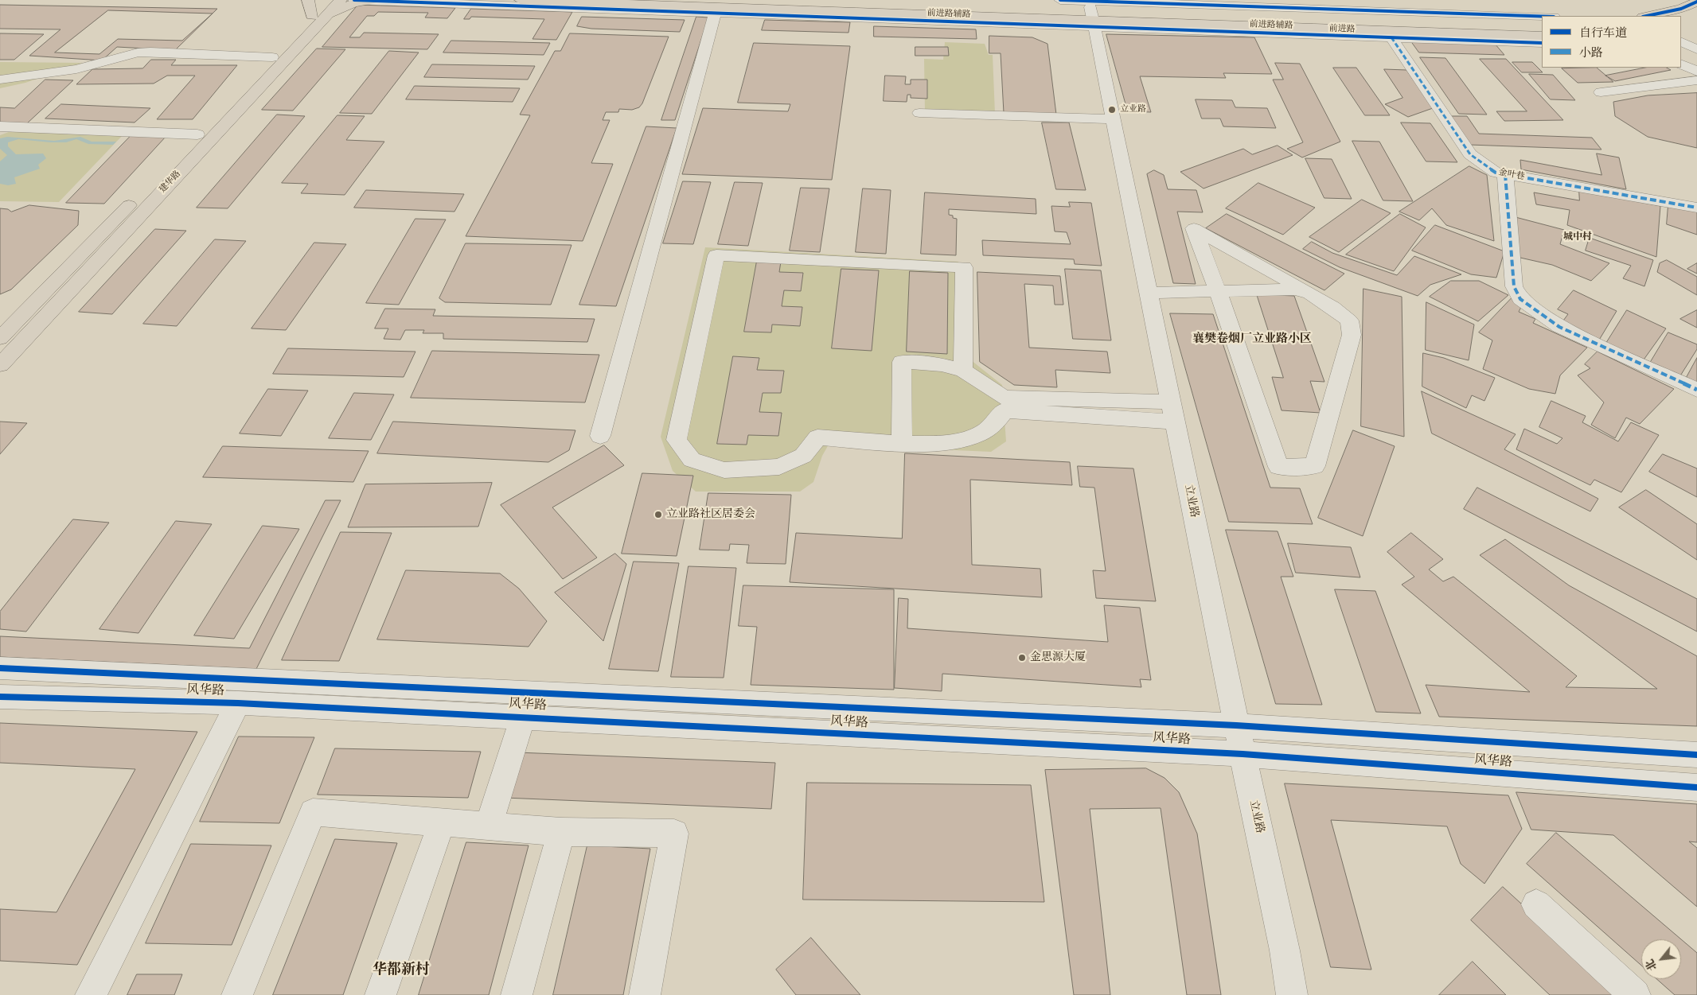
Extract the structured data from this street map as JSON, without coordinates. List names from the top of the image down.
{
  "streets": {
    "main road": ["前进路", "建华路"],
    "street": [
      "前进路辅路",
      "金叶巷",
      "立业路",
      "风华路"
    ]
  },
  "crossings": [
    ["前进路辅路", "前进路"],
    ["前进路辅路", "金叶巷"],
    ["前进路辅路", "立业路"],
    ["前进路", "立业路"],
    ["立业路", "风华路"]
  ],
  "districts": ["城中村", "襄樊卷烟厂立业路小区", "华都新村"],
  "places": ["立业路", "立业路社区居委会", "金思源大厦"],
  "legend": ["自行车道", "小路"],
  "north": "bottom left"
}
